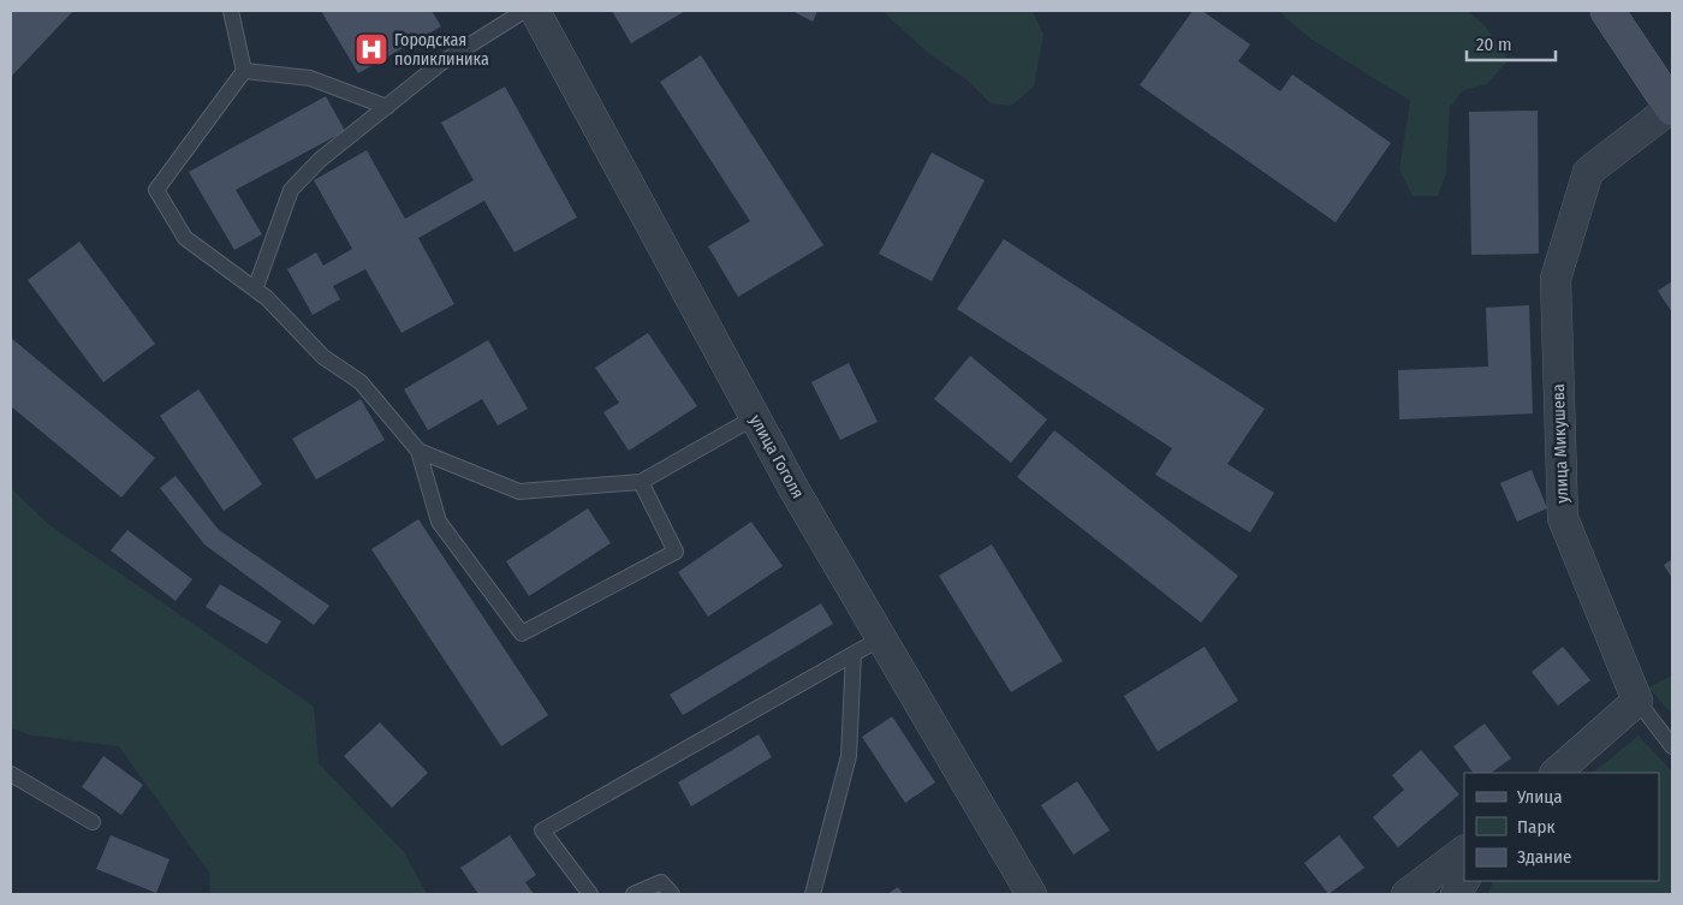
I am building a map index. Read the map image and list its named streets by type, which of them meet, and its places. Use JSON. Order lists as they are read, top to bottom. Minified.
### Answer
{"streets":{"street":["улица Микушева","улица Гоголя"]},"places":{"hospital":["Городская поликлиника"]},"legend":["Улица","Парк","Здание"],"scale_bar":"20 m"}
